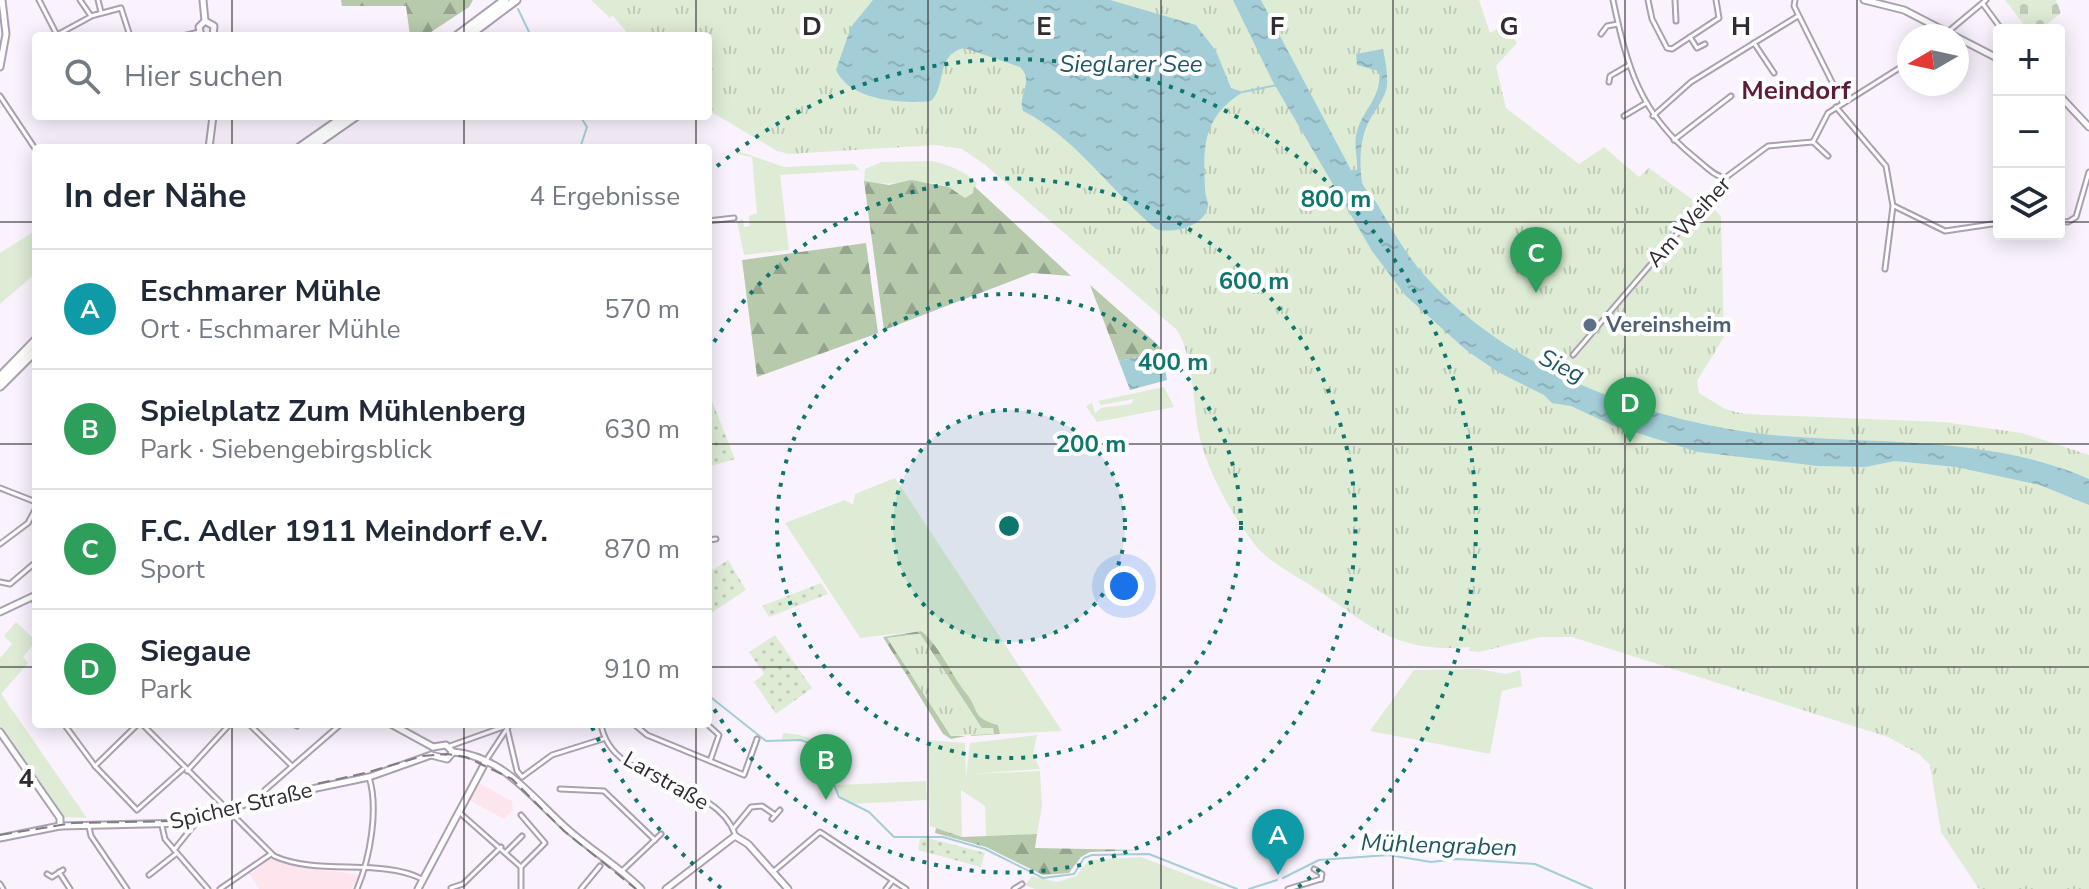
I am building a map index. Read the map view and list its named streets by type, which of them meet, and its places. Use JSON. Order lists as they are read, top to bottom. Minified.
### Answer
{"streets":{"street":["Am Weiher","Larstraße","Spicher Straße"]},"districts":["Meindorf"],"water":["Sieglarer See","Sieg","Mühlengraben"],"places":["Vereinsheim"],"north":"left","page":{"map_buttons":["+","−"],"search":"Hier suchen","heading":["In der Nähe","4 Ergebnisse"],"pins":["C","D","B","A"],"list":[{"mark":"A","name":"Eschmarer Mühle","note":"Ort · Eschmarer Mühle","value":"570 m"},{"mark":"B","name":"Spielplatz Zum Mühlenberg","note":"Park · Siebengebirgsblick","value":"630 m"},{"mark":"C","name":"F.C. Adler 1911 Meindorf e.V.","note":"Sport","value":"870 m"},{"mark":"D","name":"Siegaue","note":"Park","value":"910 m"}]},"grid":{"columns":["D","E","F","G","H"],"rows":["4"]},"rings":["800 m","600 m","400 m","200 m"]}
